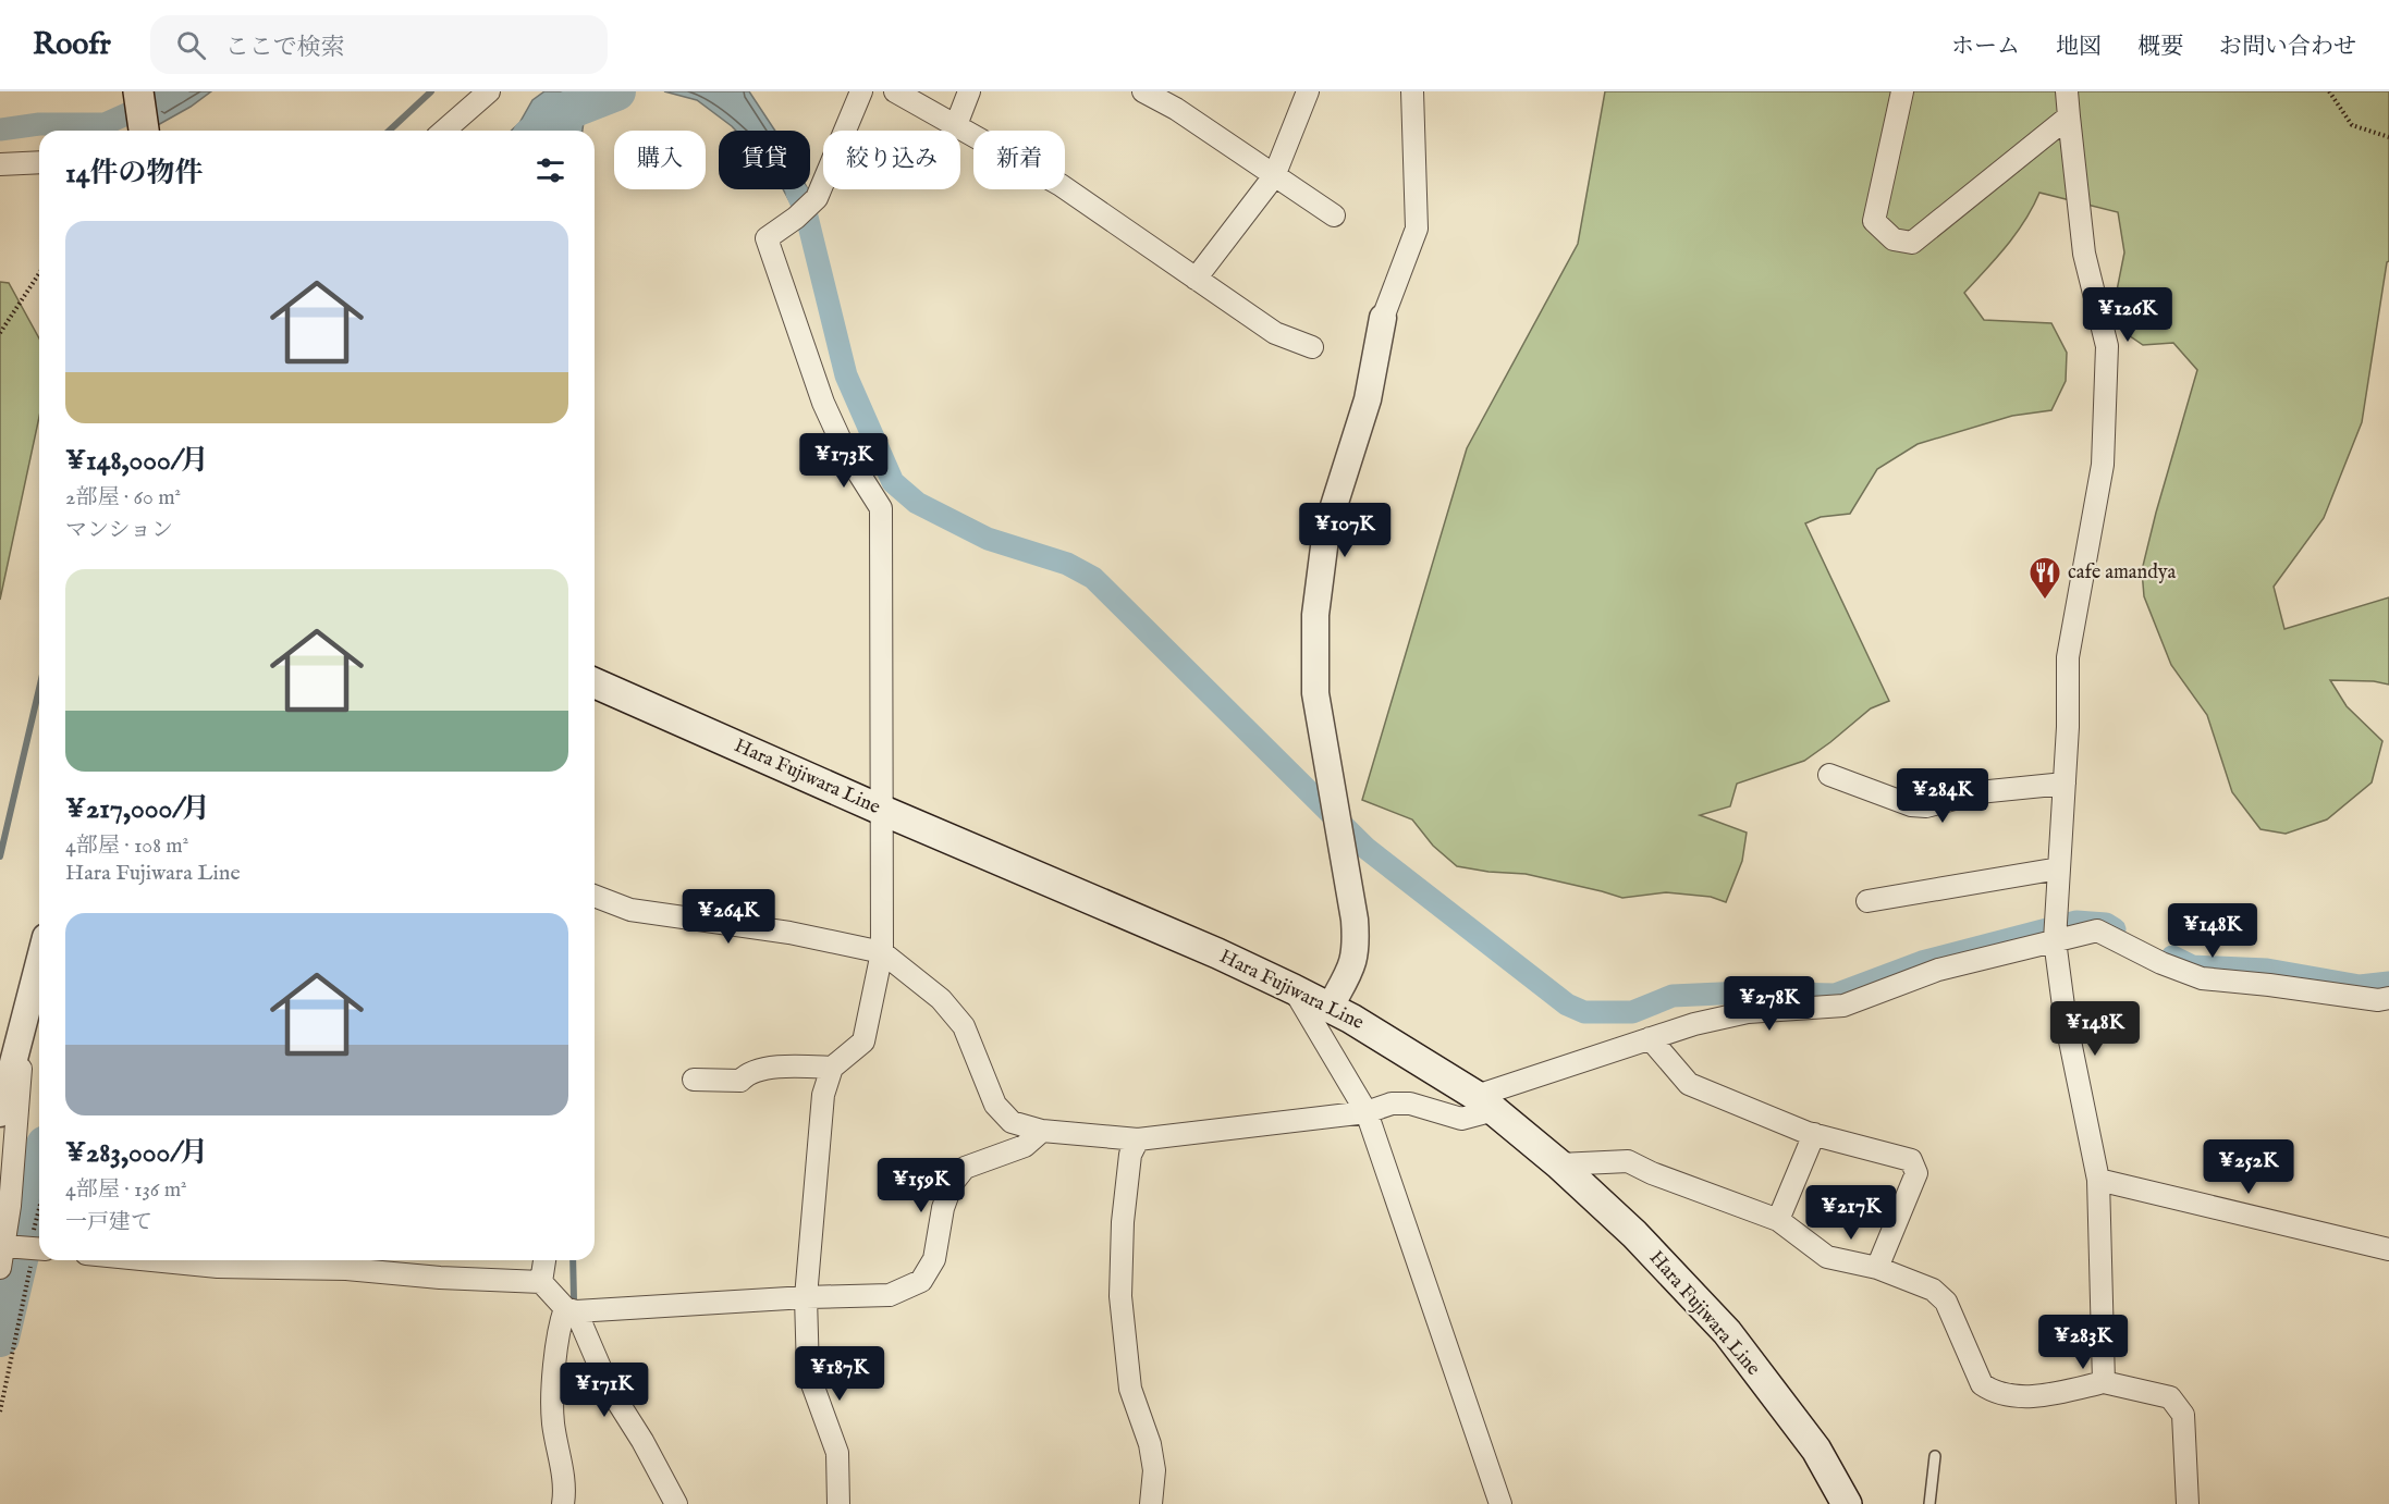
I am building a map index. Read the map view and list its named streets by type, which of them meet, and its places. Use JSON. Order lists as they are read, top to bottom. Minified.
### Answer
{"streets":{"main road":["Hara Fujiwara Line"]},"places":{"restaurant":["cafe amandya"]},"page":{"header":"Roofr","search":"ここで検索","nav":["ホーム","地図","概要","お問い合わせ"],"chip":["購入","賃貸","絞り込み","新着"],"heading":"14件の物件","list":[{"name":"¥148,000/月","note":"2部屋 · 60 m² · マンション"},{"name":"¥217,000/月","note":"4部屋 · 108 m² · Hara Fujiwara Line"},{"name":"¥283,000/月","note":"4部屋 · 136 m² · 一戸建て"}],"price":["¥126K","¥173K","¥107K","¥284K","¥264K","¥148K","¥278K","¥148K","¥252K","¥159K","¥217K","¥283K","¥187K","¥171K"]}}
